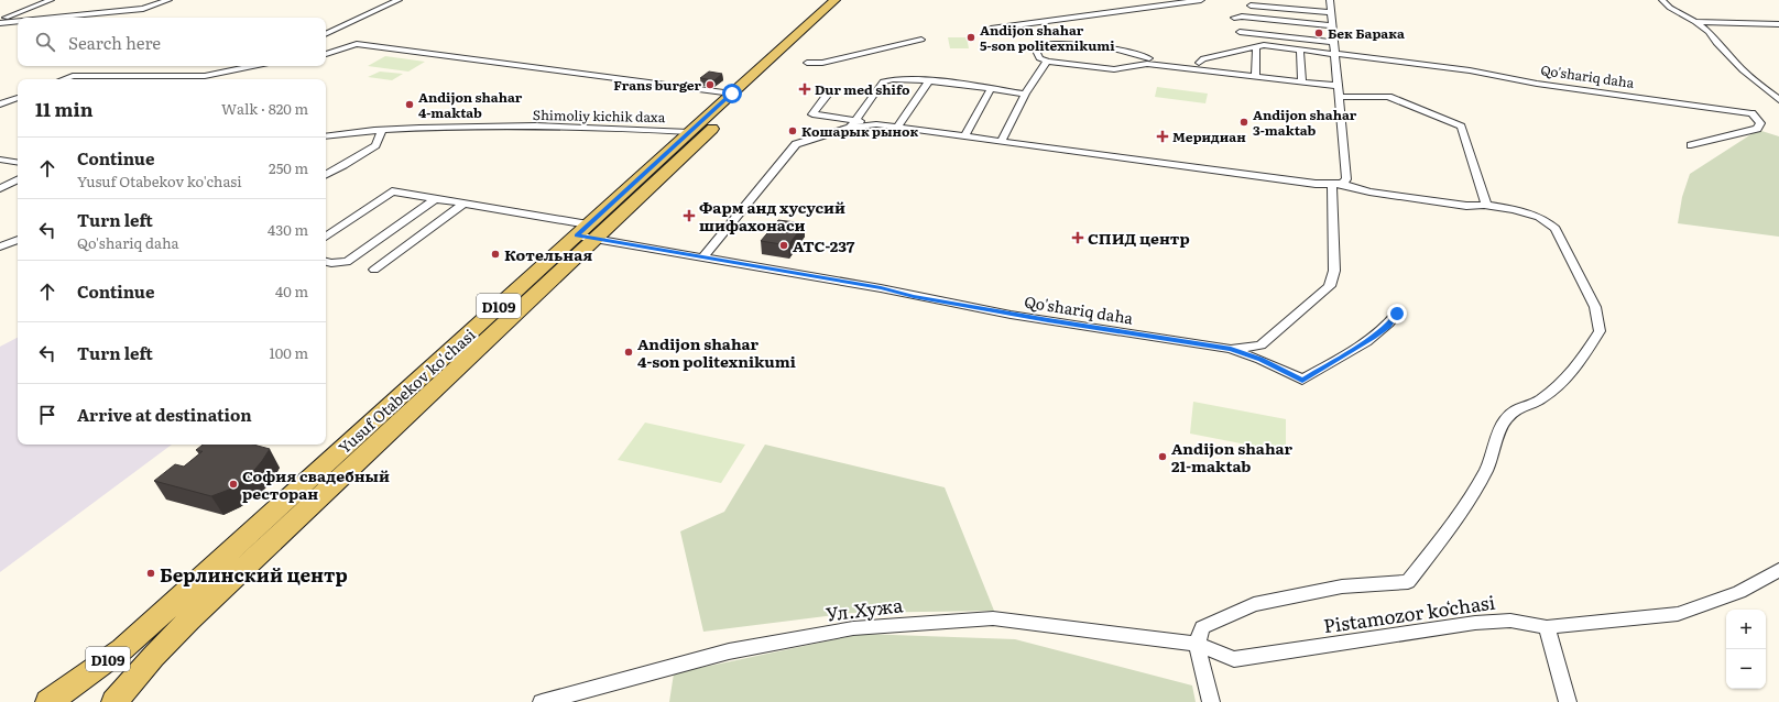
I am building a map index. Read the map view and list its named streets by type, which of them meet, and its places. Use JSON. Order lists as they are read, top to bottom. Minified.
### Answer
{"streets":{"main road":["D109","Yusuf Otabekov ko'chasi"],"street":["Qo'shariq daha","Shimoliy kichik daxa","Ул.Хужа","Pistamozor koʻchasi"]},"crossings":[["Qo'shariq daha","Yusuf Otabekov ko'chasi"],["Shimoliy kichik daxa","Yusuf Otabekov ko'chasi"],["Ул.Хужа","Pistamozor koʻchasi"]],"places":{"other":["Бек Барака","Andijon shahar 5-son politexnikumi","Frans burger","Andijon shahar 4-maktab","Andijon shahar 3-maktab","Кошарык рынок","АТС-237","Котельная","Andijon shahar 4-son politexnikumi","Andijon shahar 21-maktab","София свадебный ресторан","Берлинский центр"],"health":["Dur med shifo","Меридиан","Фарм анд хусусий шифахонаси","СПИД центр"]},"page":{"search":"Search here","heading":["11 min","Walk · 820 m"],"list":[["Continue","Yusuf Otabekov ko'chasi","250 m"],["Turn left","Qo'shariq daha","430 m"],["Continue","40 m"],["Turn left","100 m"],"Arrive at destination"],"map_buttons":["+","−"]}}
